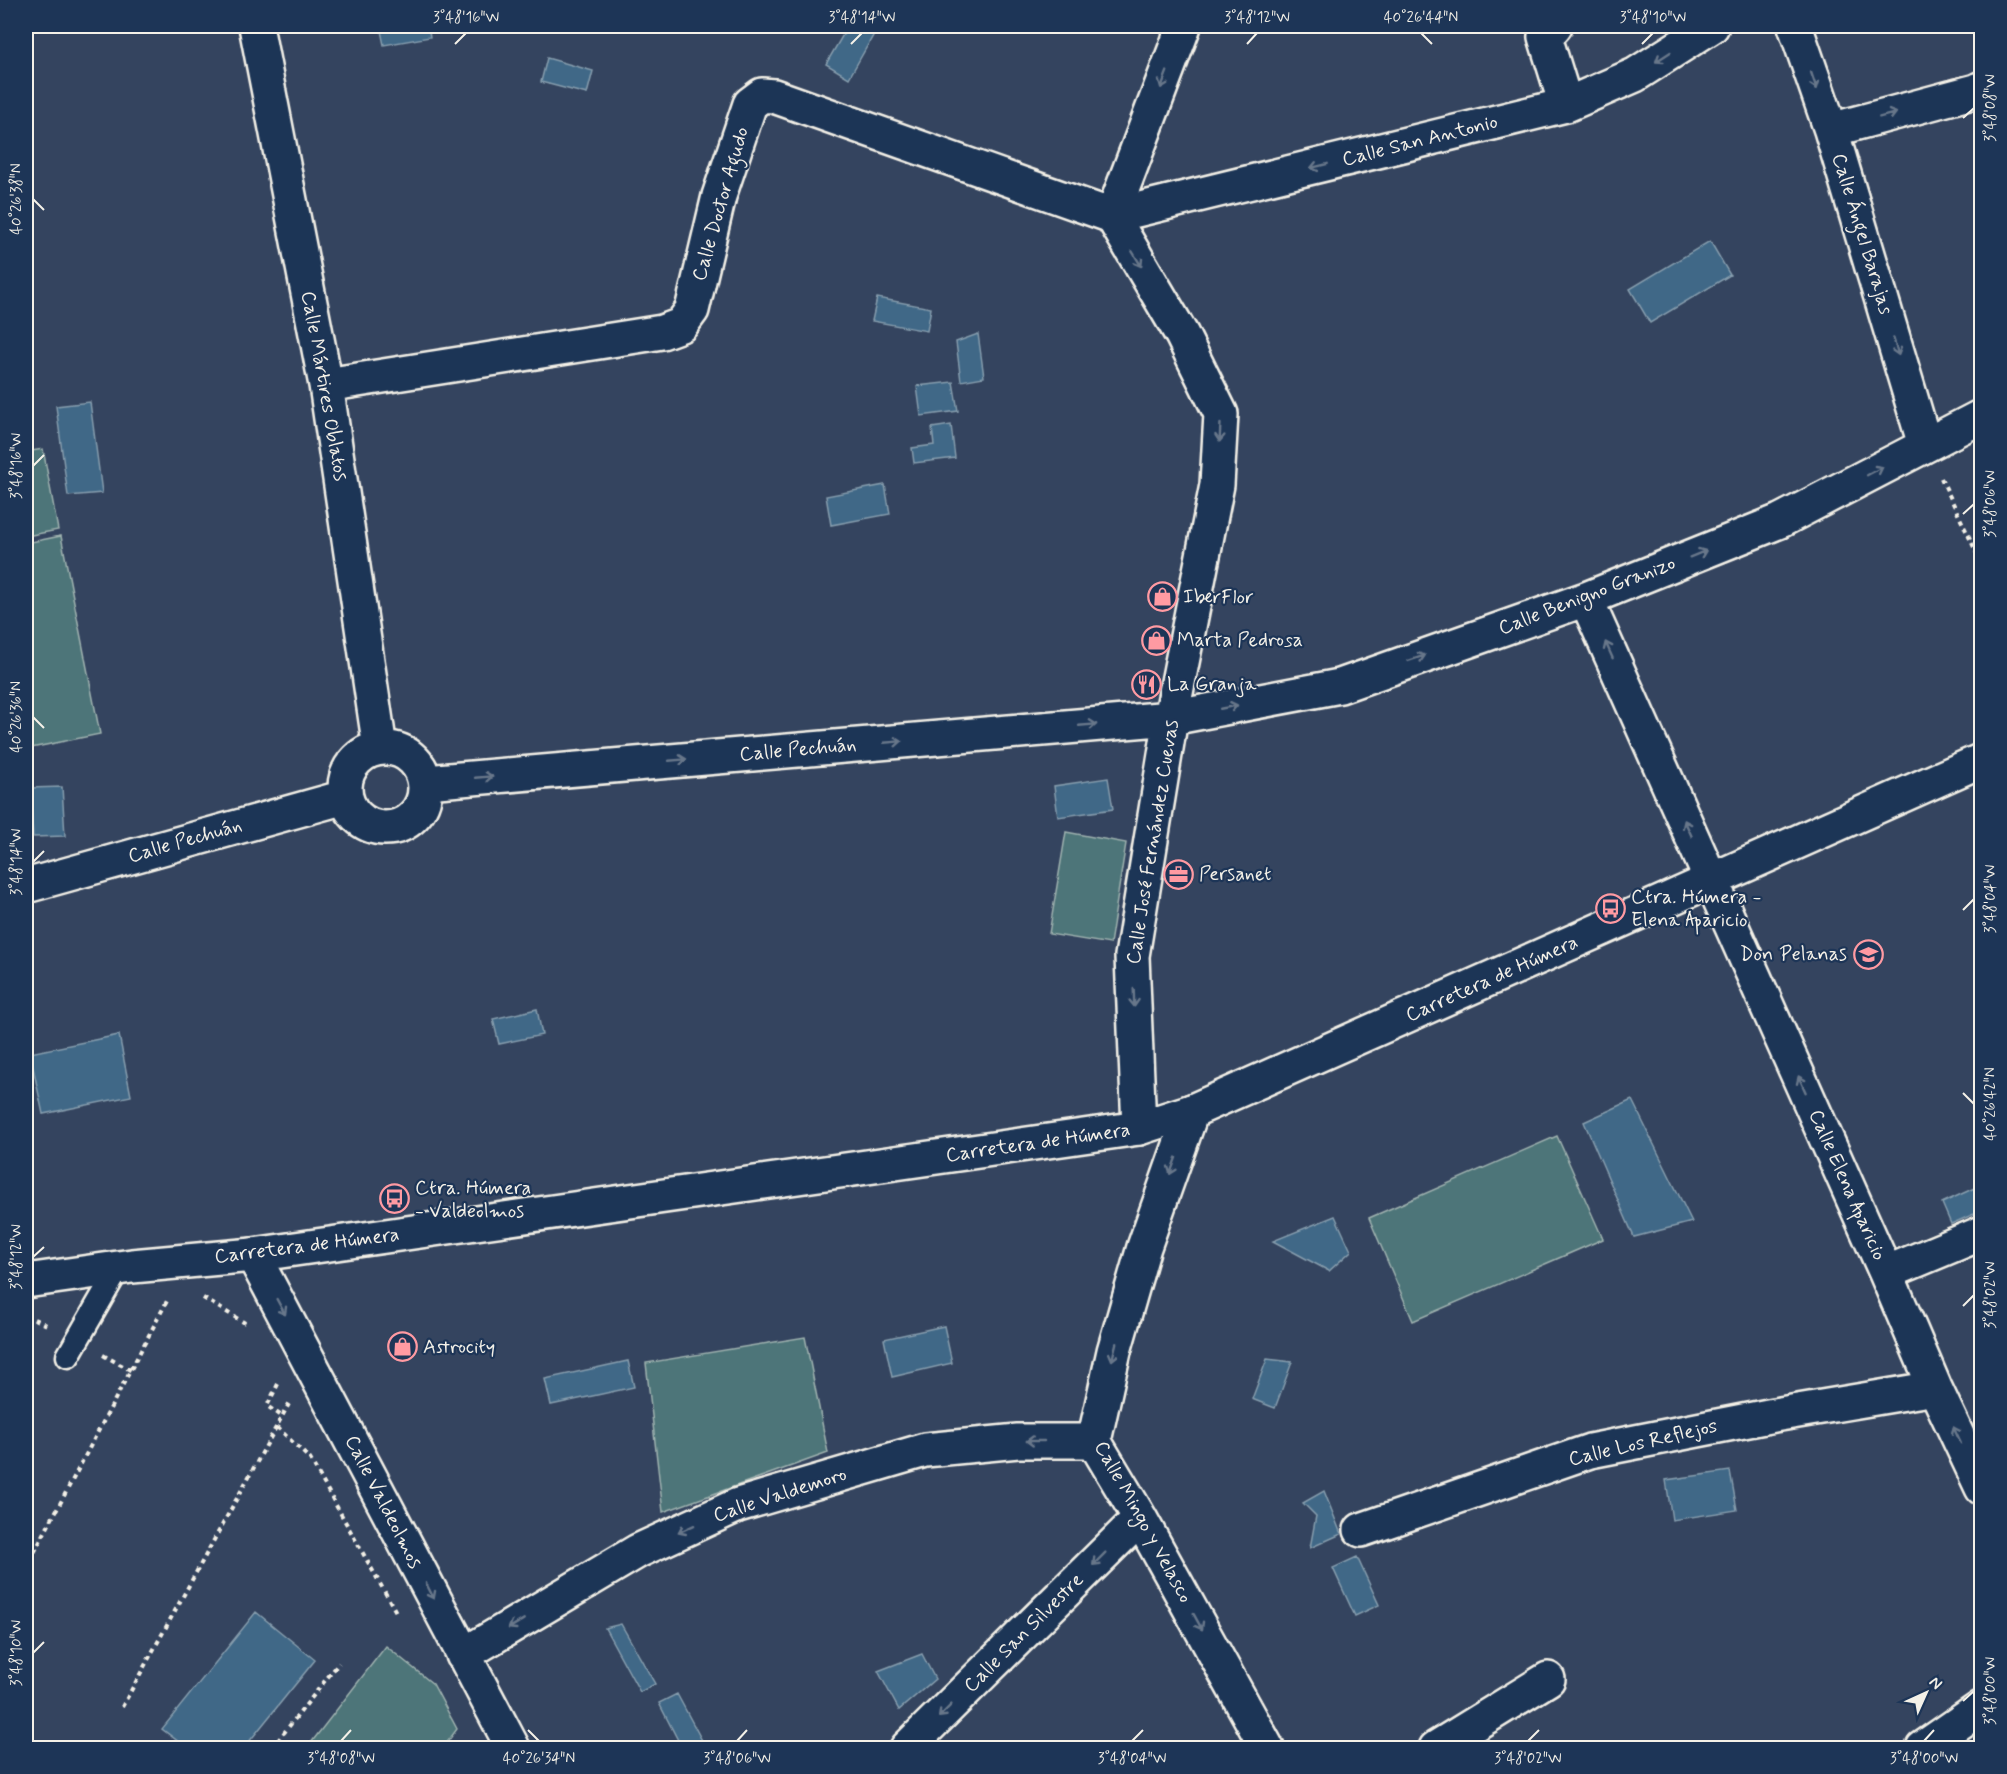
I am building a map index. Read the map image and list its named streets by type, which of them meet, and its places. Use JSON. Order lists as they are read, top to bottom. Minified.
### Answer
{"streets":{"street":["Calle San Antonio","Calle Doctor Agudo","Calle Ángel Barajas","Calle Mártires Oblatos","Calle Benigno Granizo","Calle Pechuán","Calle José Fernández Cuevas","Carretera de Húmera","Calle Elena Aparicio","Calle Los Reflejos","Calle Valdemoro","Calle Valdeolmos","Calle Mingo y Velasco","Calle San Silvestre"]},"crossings":[["Calle San Antonio","Calle Doctor Agudo"],["Calle San Antonio","Calle José Fernández Cuevas"],["Calle Doctor Agudo","Calle Mártires Oblatos"],["Calle Doctor Agudo","Calle José Fernández Cuevas"],["Calle Ángel Barajas","Calle Benigno Granizo"],["Calle Mártires Oblatos","Calle Pechuán"],["Calle Benigno Granizo","Calle Pechuán"],["Calle Benigno Granizo","Calle José Fernández Cuevas"],["Calle Benigno Granizo","Calle Elena Aparicio"],["Calle Pechuán","Calle José Fernández Cuevas"],["Calle José Fernández Cuevas","Carretera de Húmera"],["Carretera de Húmera","Calle Elena Aparicio"],["Carretera de Húmera","Calle Valdeolmos"],["Carretera de Húmera","Calle Mingo y Velasco"],["Calle Elena Aparicio","Calle Los Reflejos"],["Calle Valdemoro","Calle Valdeolmos"],["Calle Valdemoro","Calle Mingo y Velasco"],["Calle Mingo y Velasco","Calle San Silvestre"]],"one_way":["Calle San Antonio","Calle Ángel Barajas","Calle Benigno Granizo","Calle Pechuán","Calle José Fernández Cuevas","Calle Elena Aparicio","Calle Valdemoro","Calle Valdeolmos","Calle Mingo y Velasco","Calle San Silvestre"],"places":{"shop":["IberFlor","Marta Pedrosa","Astrocity"],"restaurant":["La Granja"],"office":["Persanet"],"bus stop":["Ctra. Húmera - Elena Aparicio","Ctra. Húmera - Valdeolmos"],"school or university":["Don Pelanas"]},"north":"top right","coordinates":["3°48'16\"W","3°48'14\"W","3°48'12\"W","40°26'44\"N","3°48'10\"W","3°48'08\"W","40°26'38\"N","3°48'06\"W","40°26'36\"N","3°48'04\"W","40°26'42\"N","3°48'02\"W","3°48'00\"W","40°26'34\"N"]}
